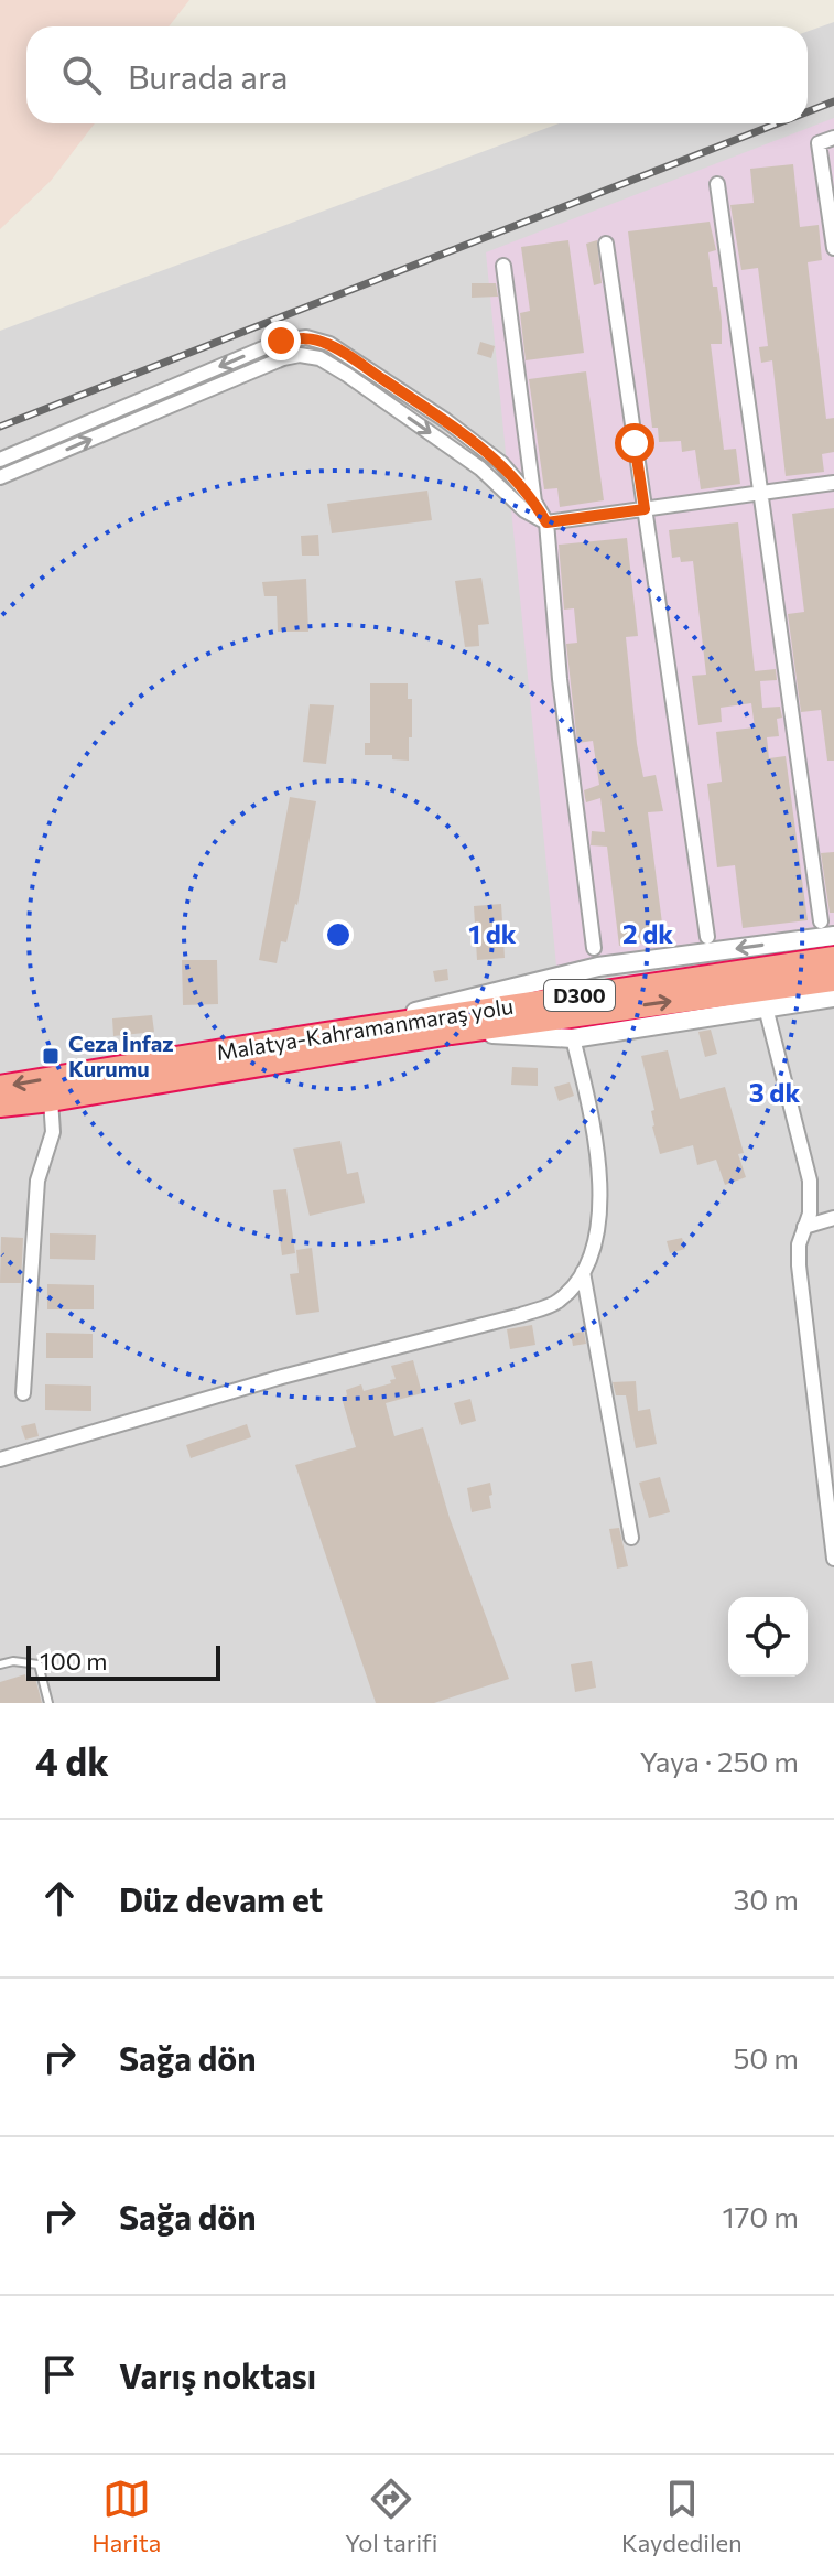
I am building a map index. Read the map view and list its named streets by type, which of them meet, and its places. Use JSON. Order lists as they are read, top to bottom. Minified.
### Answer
{"streets":{"highway":["D300","Malatya-Kahramanmaraş yolu"]},"places":{"transit":["Ceza İnfaz Kurumu"]},"scale_bar":"100 m","page":{"search":"Burada ara","scale":"100 m","heading":["4 dk","Yaya · 250 m"],"list":[["Düz devam et","30 m"],["Sağa dön","50 m"],["Sağa dön","170 m"],"Varış noktası"],"nav":["Harita","Yol tarifi","Kaydedilen"]},"rings":["1 dk","2 dk","3 dk"]}
